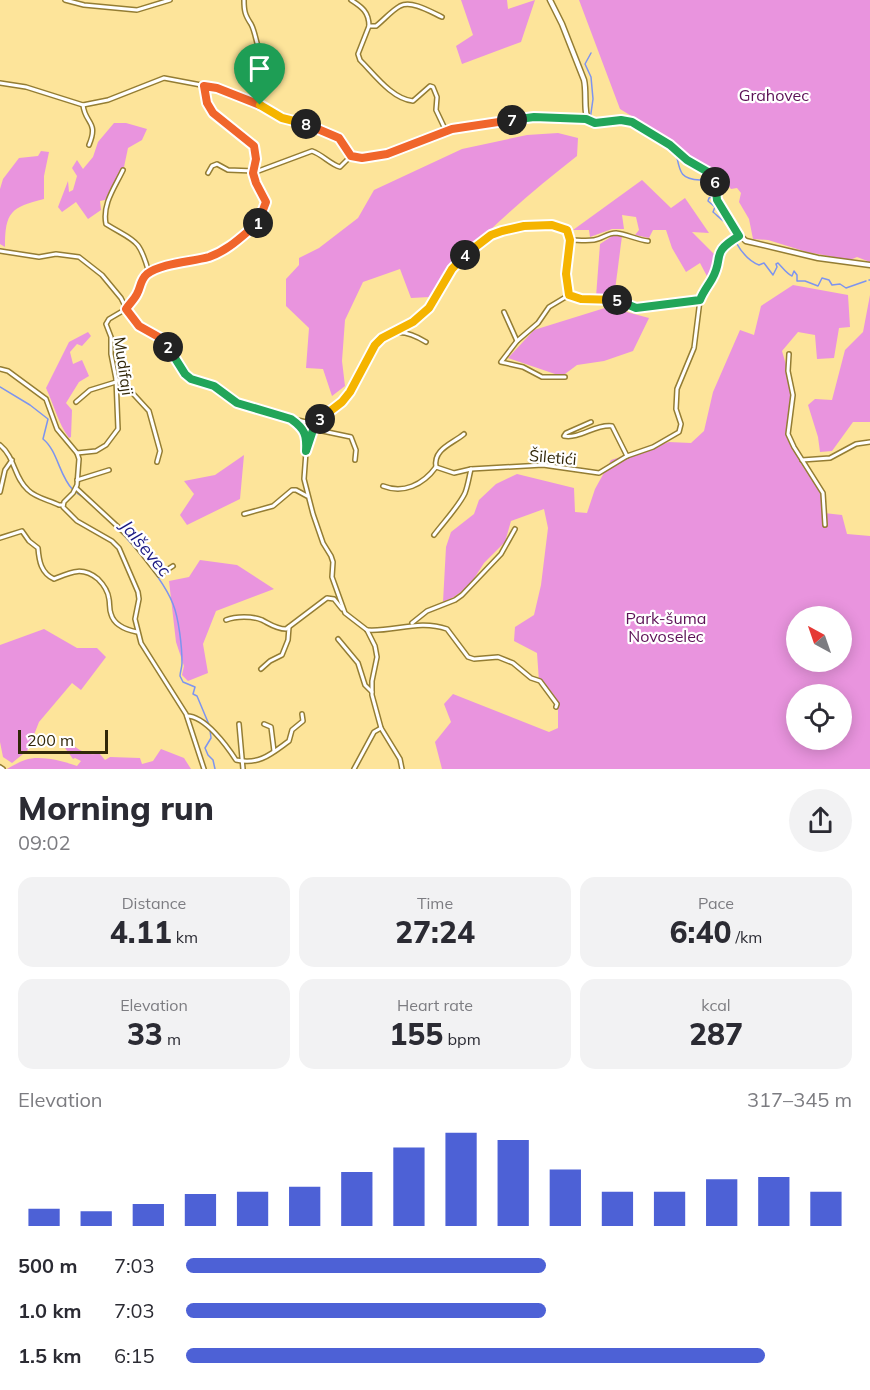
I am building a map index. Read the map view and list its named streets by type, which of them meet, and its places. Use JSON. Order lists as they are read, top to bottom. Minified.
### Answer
{"streets":{"street":["Mudifaji","Šiletići"]},"water":["Jalševec"],"parks":["Grahovec","Park-šuma Novoselec"],"scale_bar":"200 m","north":"top left","page":{"pins":["7","8","6","1","4","5","2","3"],"scale":"200 m","heading":["Morning run","09:02"],"stats":[["Distance","4.11 km"],["Time","27:24"],["Pace","6:40 /km"],["Elevation","33 m"],["Heart rate","155 bpm"],["kcal","287"]],"chart":["Elevation","317–345 m"],"list":[{"name":"500 m","note":"7:03"},{"name":"1.0 km","note":"7:03"},{"name":"1.5 km","note":"6:15"}]}}
